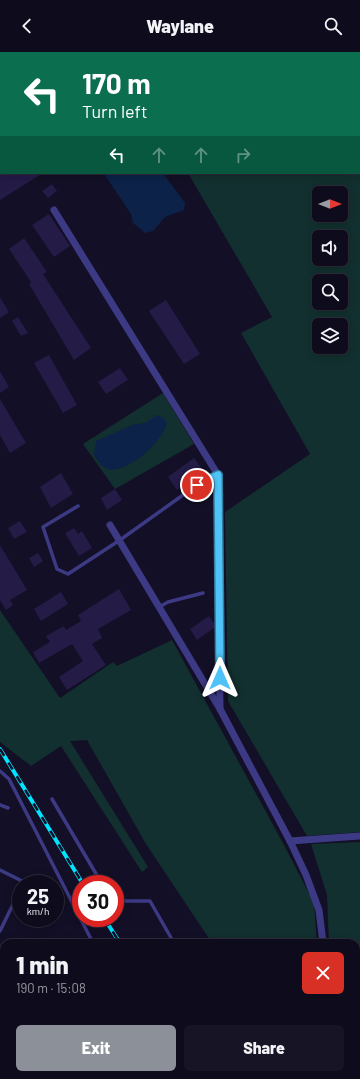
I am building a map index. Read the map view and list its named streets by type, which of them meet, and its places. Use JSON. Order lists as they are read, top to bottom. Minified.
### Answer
{"north":"right","page":{"header":"Waylane","turn":["170 m","Turn left"],"speed":"25 km/h","limit":"30","heading":["1 min","190 m · 15:08"],"buttons":["Exit","Share"]}}
